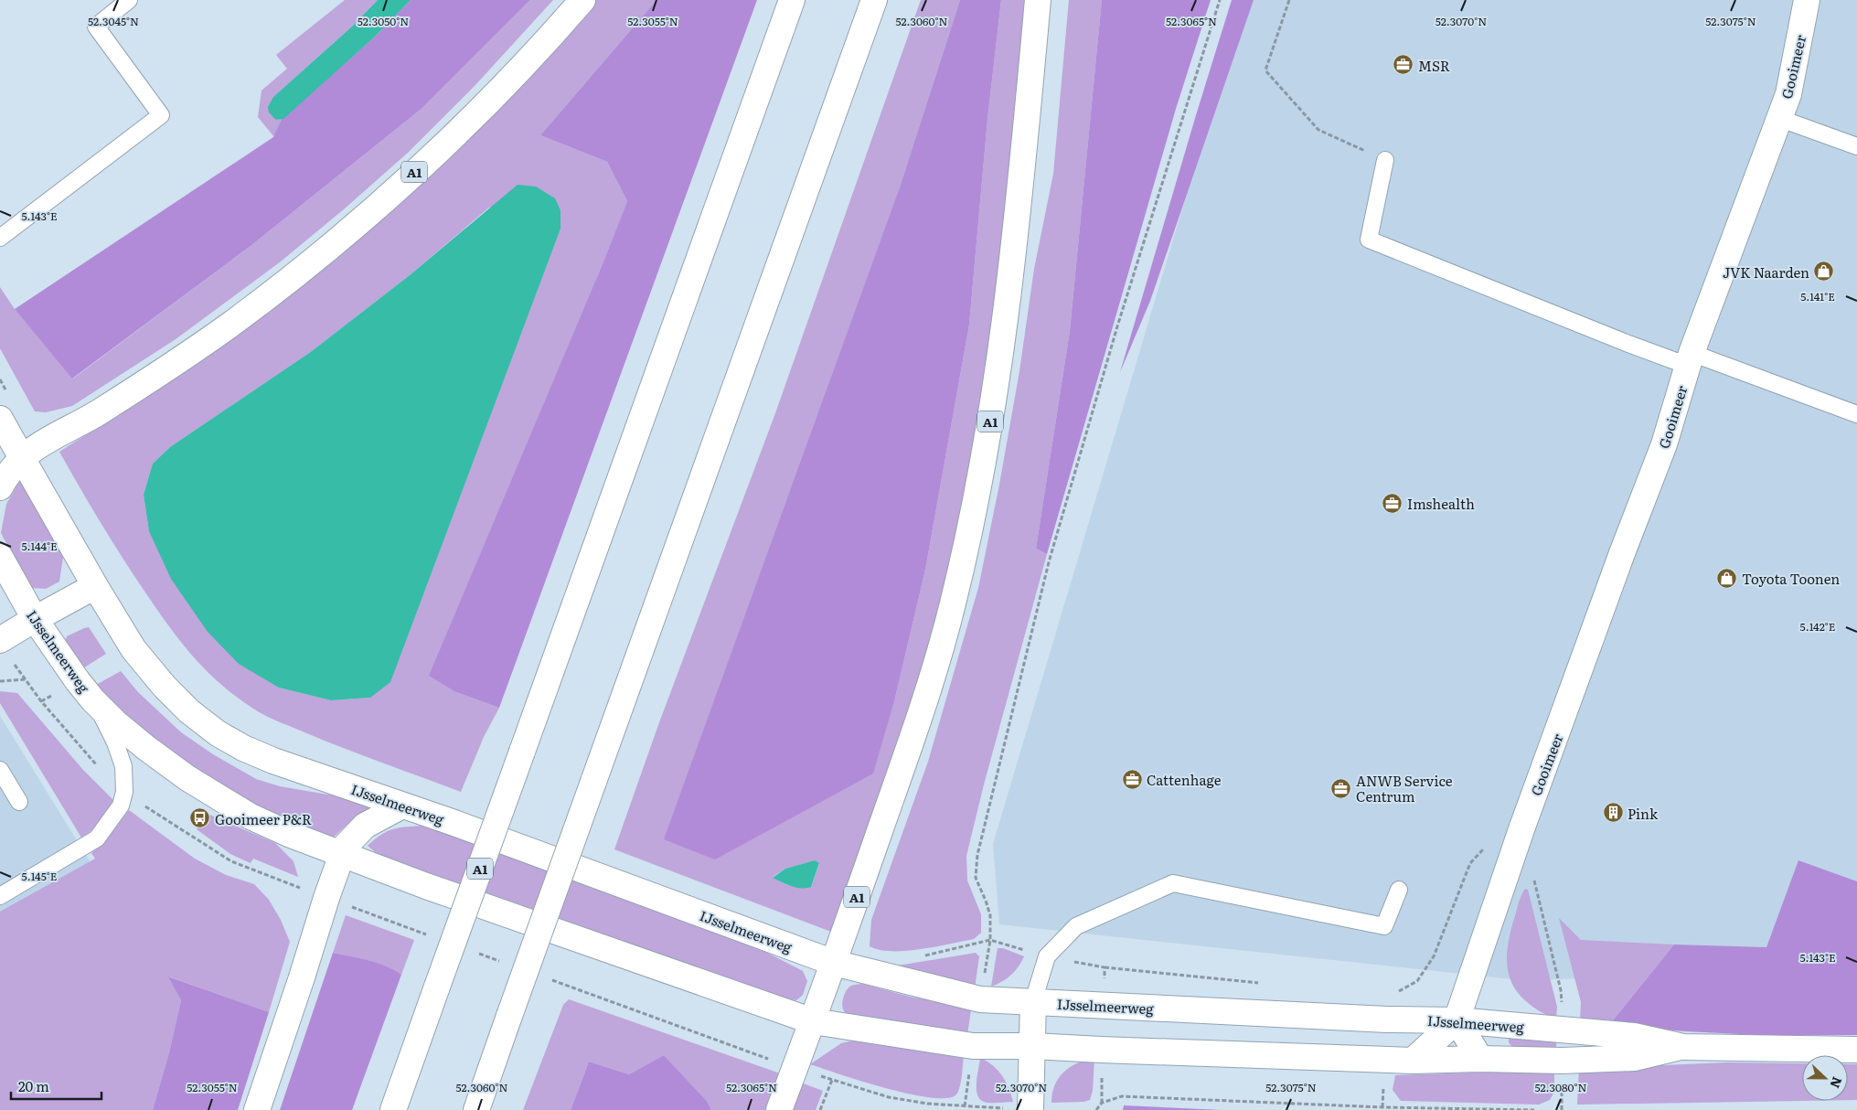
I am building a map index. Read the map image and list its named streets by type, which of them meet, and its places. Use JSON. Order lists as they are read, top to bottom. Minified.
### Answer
{"streets":{"main road":["Gooimeer","A1","IJsselmeerweg"]},"crossings":[["Gooimeer","IJsselmeerweg"],["A1","IJsselmeerweg"]],"places":{"office":["MSR","Imshealth","Cattenhage","ANWB Service Centrum"],"shop":["JVK Naarden","Toyota Toonen"],"building":["Pink"],"bus stop":["Gooimeer P&R"]},"scale_bar":"20 m","north":"right","coordinates":["52.3055°N","52.3060°N","52.3070°N","52.3075°N","52.3045°N","52.3050°N","52.3065°N","5.143°E","5.141°E","5.144°E","5.142°E","5.145°E","52.3080°N"]}
